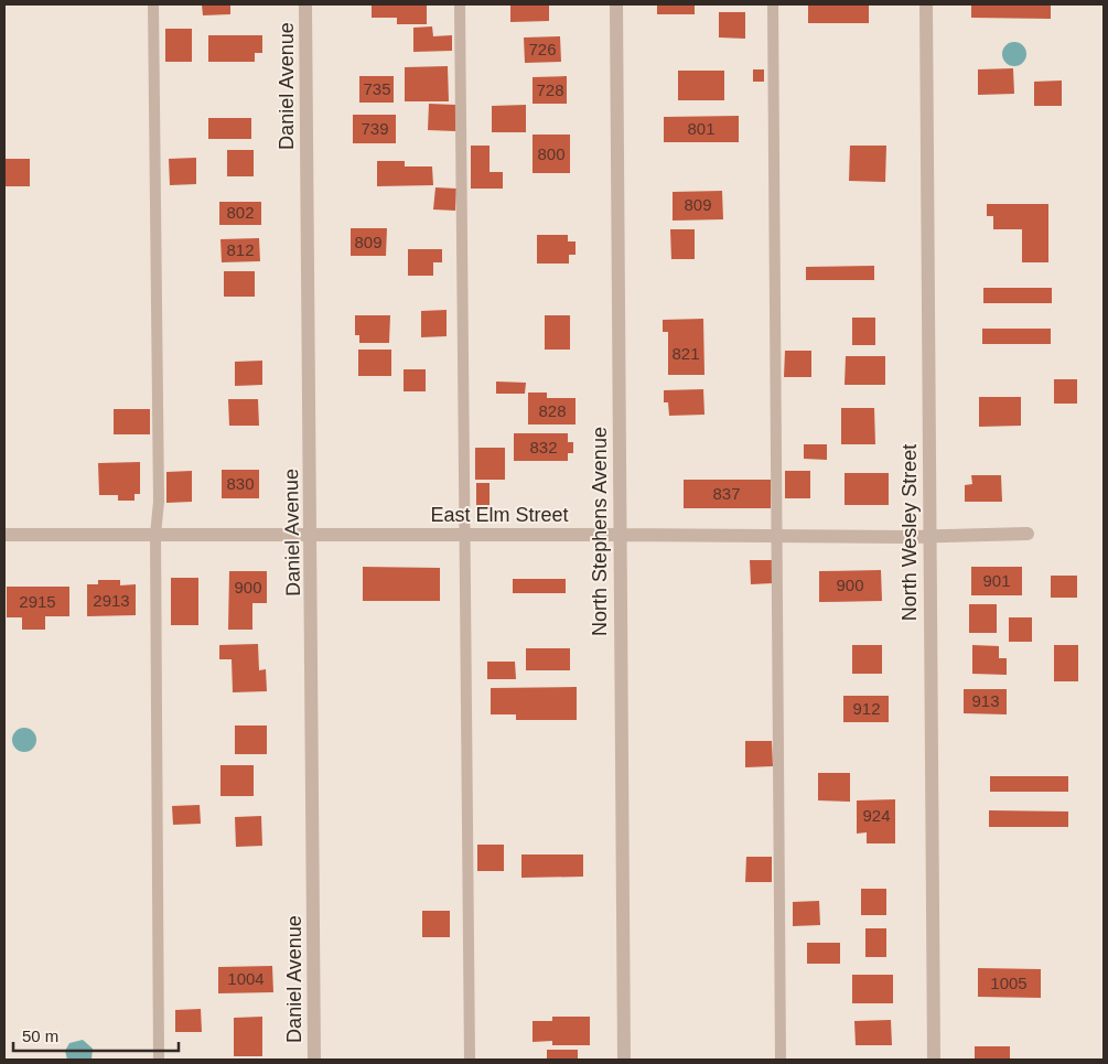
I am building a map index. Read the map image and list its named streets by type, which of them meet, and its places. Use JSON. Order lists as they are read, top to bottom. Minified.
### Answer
{"streets":{"street":["Daniel Avenue","East Elm Street","North Stephens Avenue","North Wesley Street"]},"crossings":[["Daniel Avenue","East Elm Street"],["East Elm Street","North Stephens Avenue"],["East Elm Street","North Wesley Street"]],"house_numbers":["726","735","728","739","801","800","809","802","809","812","821","828","832","830","837","901","900","900","2913","2915","913","912","924","1004","1005"],"scale_bar":"50 m"}
